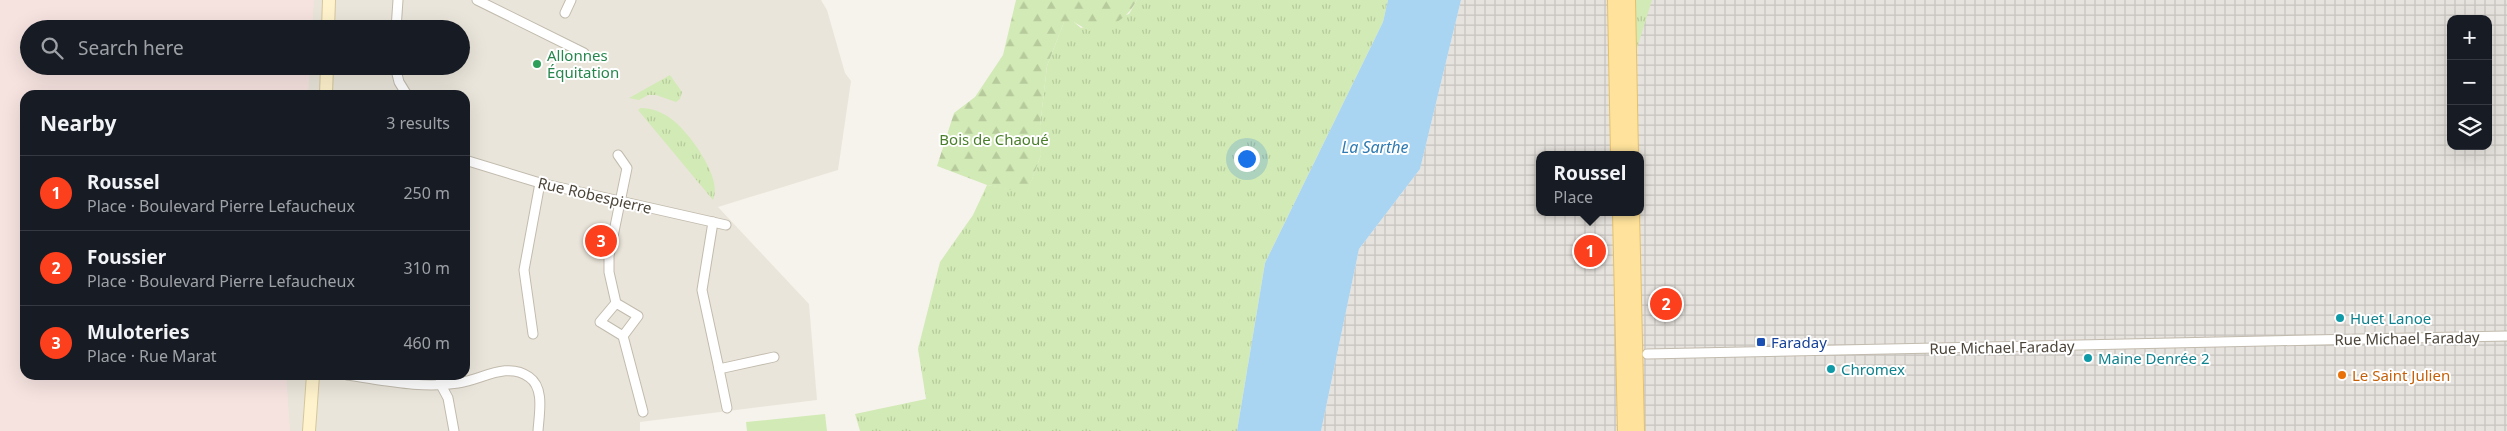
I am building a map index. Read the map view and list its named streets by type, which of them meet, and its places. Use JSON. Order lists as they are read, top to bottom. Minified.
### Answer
{"streets":{"street":["Rue Robespierre","Rue Michael Faraday"]},"water":["La Sarthe"],"parks":["Bois de Chaoué"],"places":{"other":["Allonnes Équitation","Huet Lanoe","Maine Denrée 2","Chromex","Le Saint Julien"],"transit":["Faraday"]},"page":{"map_buttons":["+","−"],"search":"Search here","heading":["Nearby","3 results"],"popup":["Roussel","Place"],"list":[{"mark":"1","name":"Roussel","note":"Place · Boulevard Pierre Lefaucheux","value":"250 m"},{"mark":"2","name":"Foussier","note":"Place · Boulevard Pierre Lefaucheux","value":"310 m"},{"mark":"3","name":"Muloteries","note":"Place · Rue Marat","value":"460 m"}],"pins":["3","1","2"]}}
